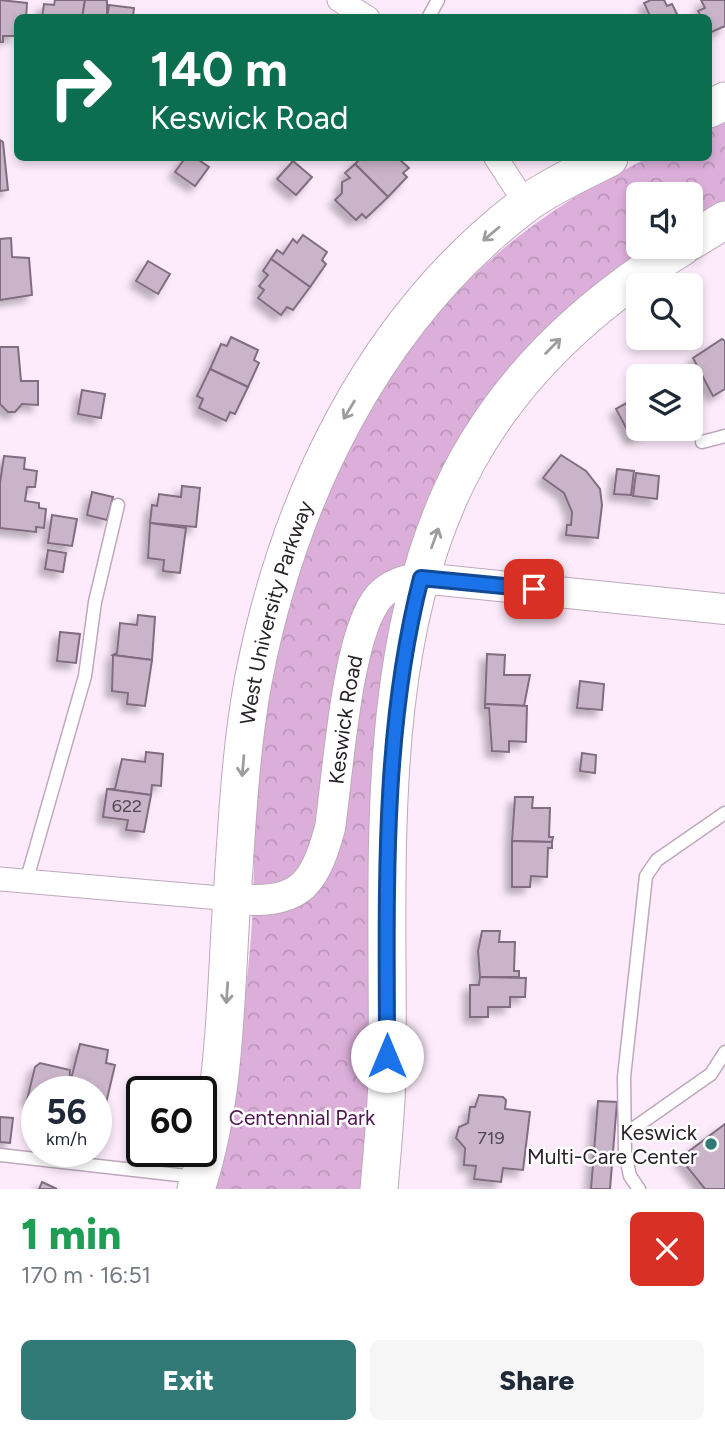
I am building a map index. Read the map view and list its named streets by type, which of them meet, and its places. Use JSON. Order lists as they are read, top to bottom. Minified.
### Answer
{"streets":{"main road":["West University Parkway"],"street":["Keswick Road"]},"crossings":[["West University Parkway","Keswick Road"]],"parks":["Centennial Park"],"places":["Keswick Multi-Care Center"],"house_numbers":["622","719"],"page":{"turn":["140 m","Keswick Road"],"speed":"56 km/h","limit":"60","heading":["1 min","170 m · 16:51"],"buttons":["Exit","Share"]}}
